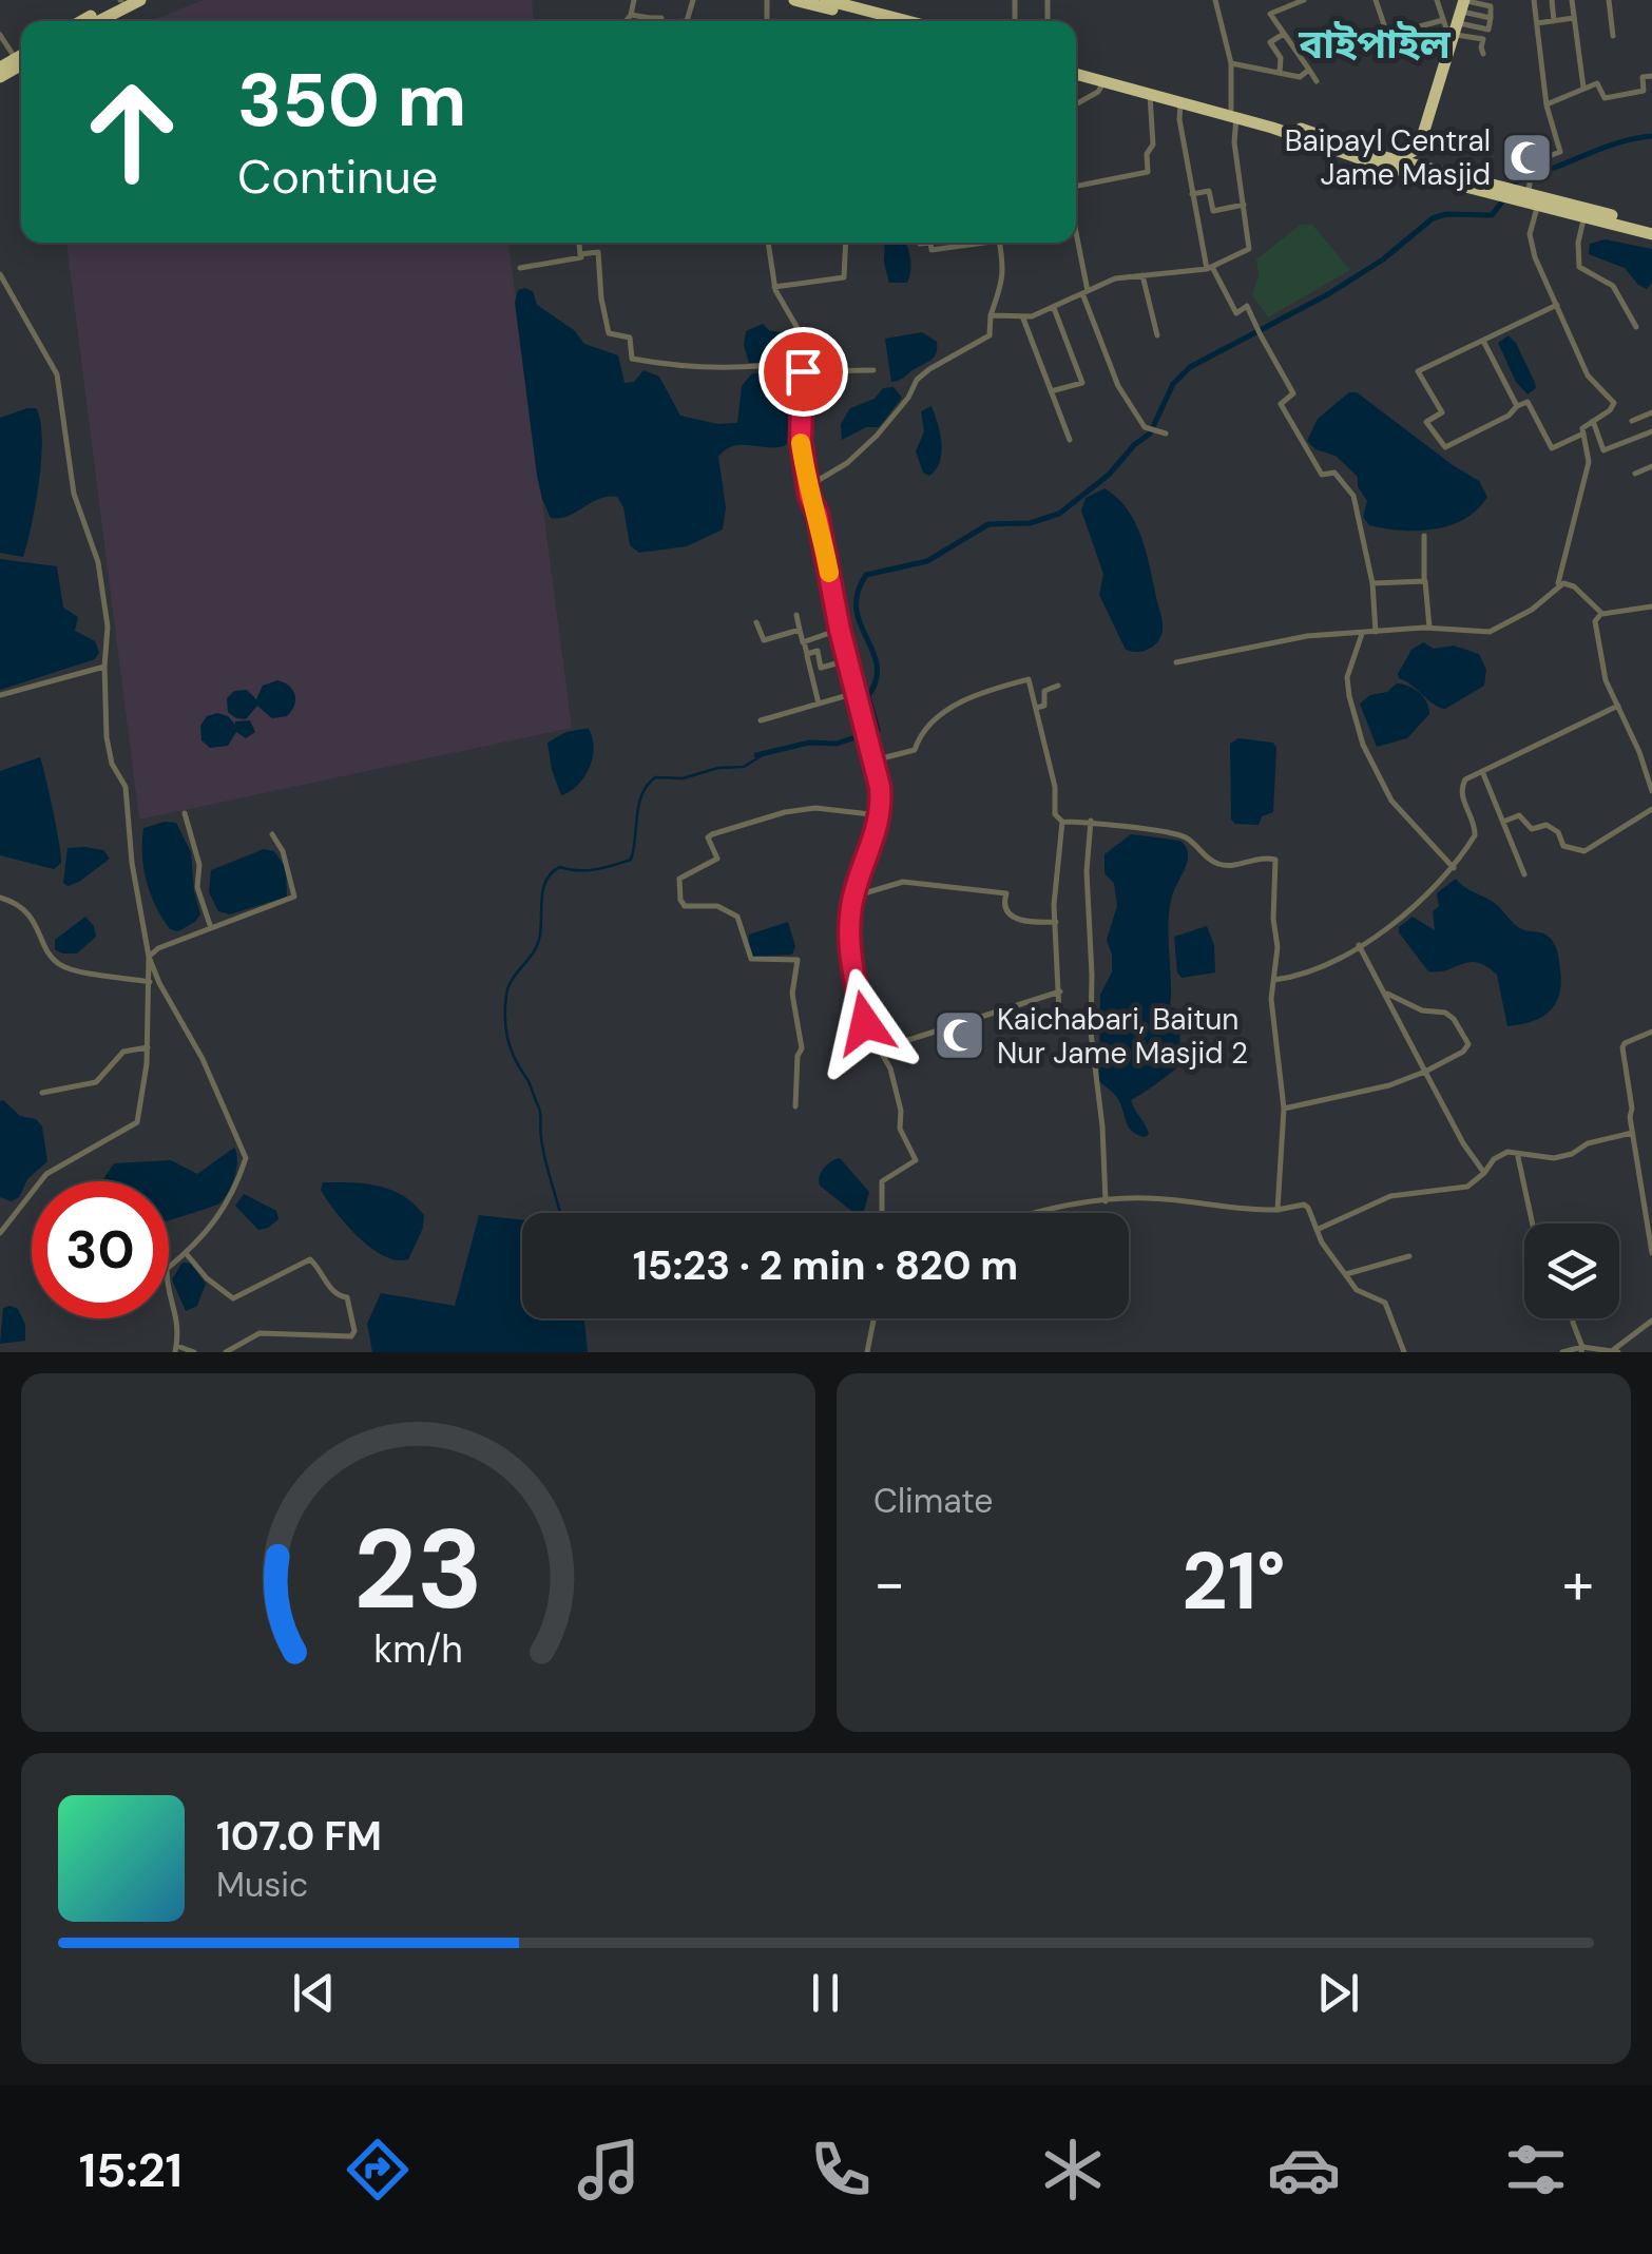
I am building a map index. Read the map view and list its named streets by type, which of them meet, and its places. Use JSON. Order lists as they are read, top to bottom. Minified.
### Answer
{"districts":["বাইপাইল"],"places":{"mosque":["Baipayl Central Jame Masjid","Kaichabari, Baitun Nur Jame Masjid 2"]},"page":{"turn":["350 m","Continue"],"limit":"30","trip":"15:23 · 2 min · 820 m","tile":"Climate","heat":["−","21°","+"],"song":["107.0 FM","Music"],"tabs":"15:21","gauge":["23","km/h"]}}
